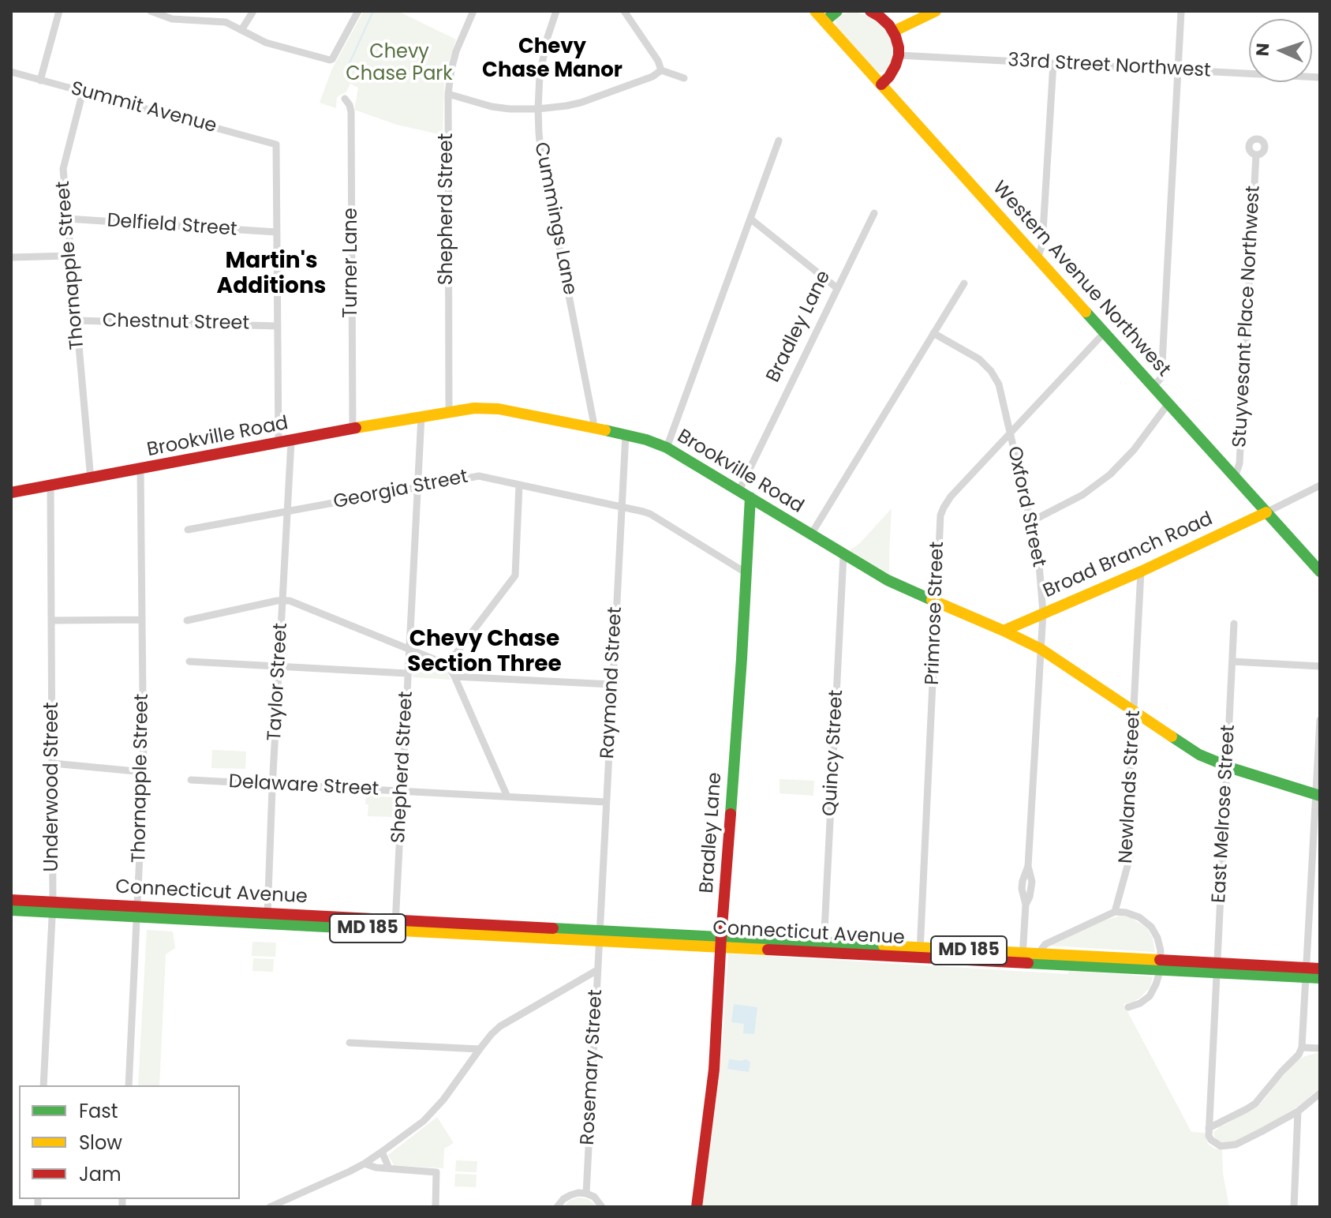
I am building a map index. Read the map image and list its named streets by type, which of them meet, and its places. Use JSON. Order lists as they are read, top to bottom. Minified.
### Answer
{"streets":{"main road":["Western Avenue Northwest","Bradley Lane","Brookville Road","Broad Branch Road","Connecticut Avenue","MD 185"],"street":["33rd Street Northwest","Summit Avenue","Shepherd Street","Cummings Lane","Delfield Street","Turner Lane","Thornapple Street","Stuyvesant Place Northwest","Chestnut Street","Georgia Street","Oxford Street","Primrose Street","Taylor Street","Raymond Street","Quincy Street","Delaware Street","Underwood Street","Newlands Street","East Melrose Street","Rosemary Street"]},"crossings":[["Summit Avenue","Delfield Street"],["Summit Avenue","Thornapple Street"],["Shepherd Street","Brookville Road"],["Shepherd Street","Georgia Street"],["Shepherd Street","Delaware Street"],["Shepherd Street","Connecticut Avenue"],["Cummings Lane","Brookville Road"],["Delfield Street","Thornapple Street"],["Turner Lane","Brookville Road"],["Thornapple Street","Chestnut Street"],["Thornapple Street","Brookville Road"],["Thornapple Street","Connecticut Avenue"],["Western Avenue Northwest","Stuyvesant Place Northwest"],["Western Avenue Northwest","Broad Branch Road"],["Western Avenue Northwest","Primrose Street"],["Bradley Lane","Brookville Road"],["Bradley Lane","Georgia Street"],["Bradley Lane","Connecticut Avenue"],["Brookville Road","Oxford Street"],["Brookville Road","Broad Branch Road"],["Brookville Road","Primrose Street"],["Brookville Road","Taylor Street"],["Brookville Road","Raymond Street"],["Brookville Road","Quincy Street"],["Brookville Road","Underwood Street"],["Brookville Road","Newlands Street"],["Brookville Road","East Melrose Street"],["Georgia Street","Taylor Street"],["Georgia Street","Raymond Street"],["Oxford Street","Broad Branch Road"],["Oxford Street","Primrose Street"],["Oxford Street","Connecticut Avenue"],["Broad Branch Road","Newlands Street"],["Primrose Street","Connecticut Avenue"],["Taylor Street","Delaware Street"],["Taylor Street","Connecticut Avenue"],["Raymond Street","Delaware Street"],["Raymond Street","Connecticut Avenue"],["Raymond Street","Rosemary Street"],["Quincy Street","Connecticut Avenue"],["Underwood Street","Connecticut Avenue"],["East Melrose Street","Connecticut Avenue"],["Connecticut Avenue","Rosemary Street"]],"districts":["Chevy Chase Manor","Martin's Additions","Chevy Chase Section Three"],"parks":["Chevy Chase Park"],"legend":["Fast","Slow","Jam"],"north":"left"}
